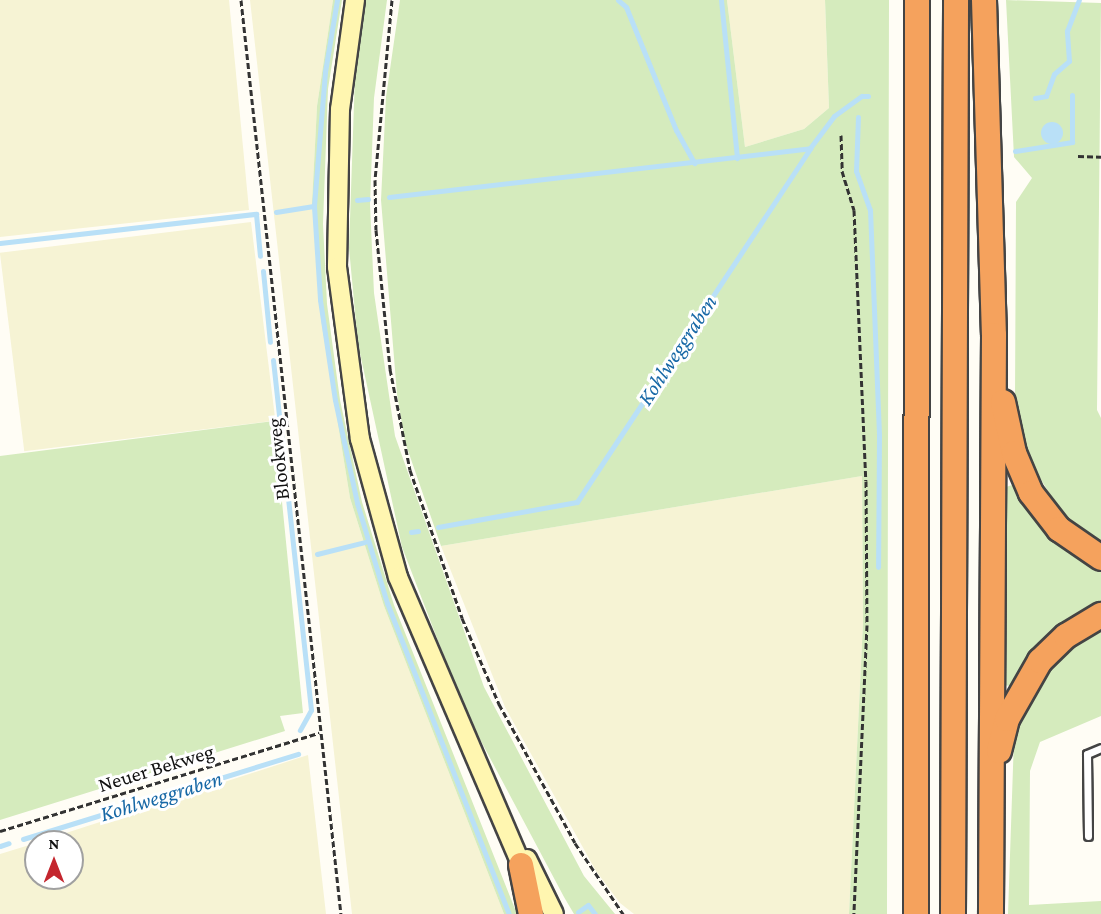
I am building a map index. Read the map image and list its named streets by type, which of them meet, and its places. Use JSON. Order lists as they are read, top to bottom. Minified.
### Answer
{"streets":{"path":["Blookweg","Neuer Bekweg"]},"crossings":[["Blookweg","Neuer Bekweg"]],"water":["Kohlweggraben"],"north":"top"}
